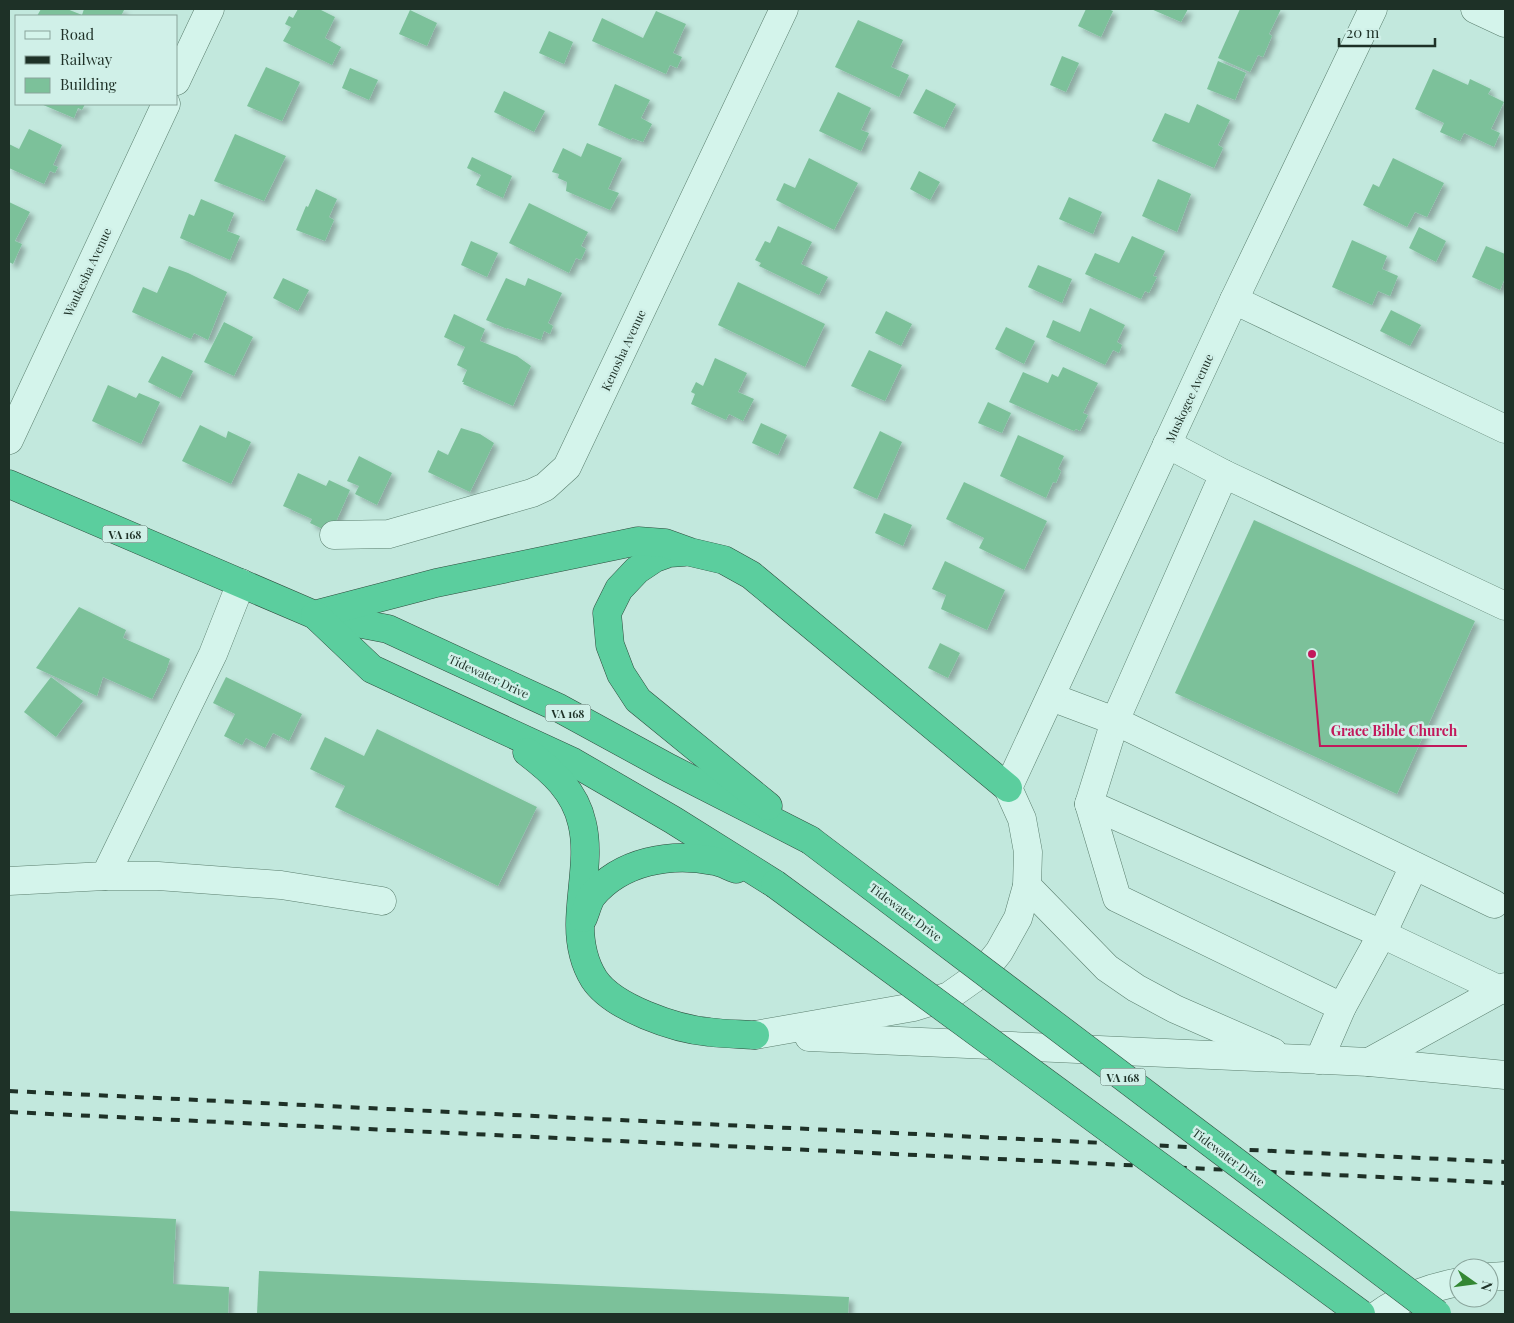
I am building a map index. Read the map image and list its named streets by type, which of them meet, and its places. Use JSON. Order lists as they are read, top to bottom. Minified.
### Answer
{"streets":{"highway":["VA 168","Tidewater Drive"],"street":["Waukesha Avenue","Kenosha Avenue","Muskogee Avenue"]},"places":["Grace Bible Church"],"legend":["Road","Railway","Building"],"scale_bar":"20 m","north":"right"}
